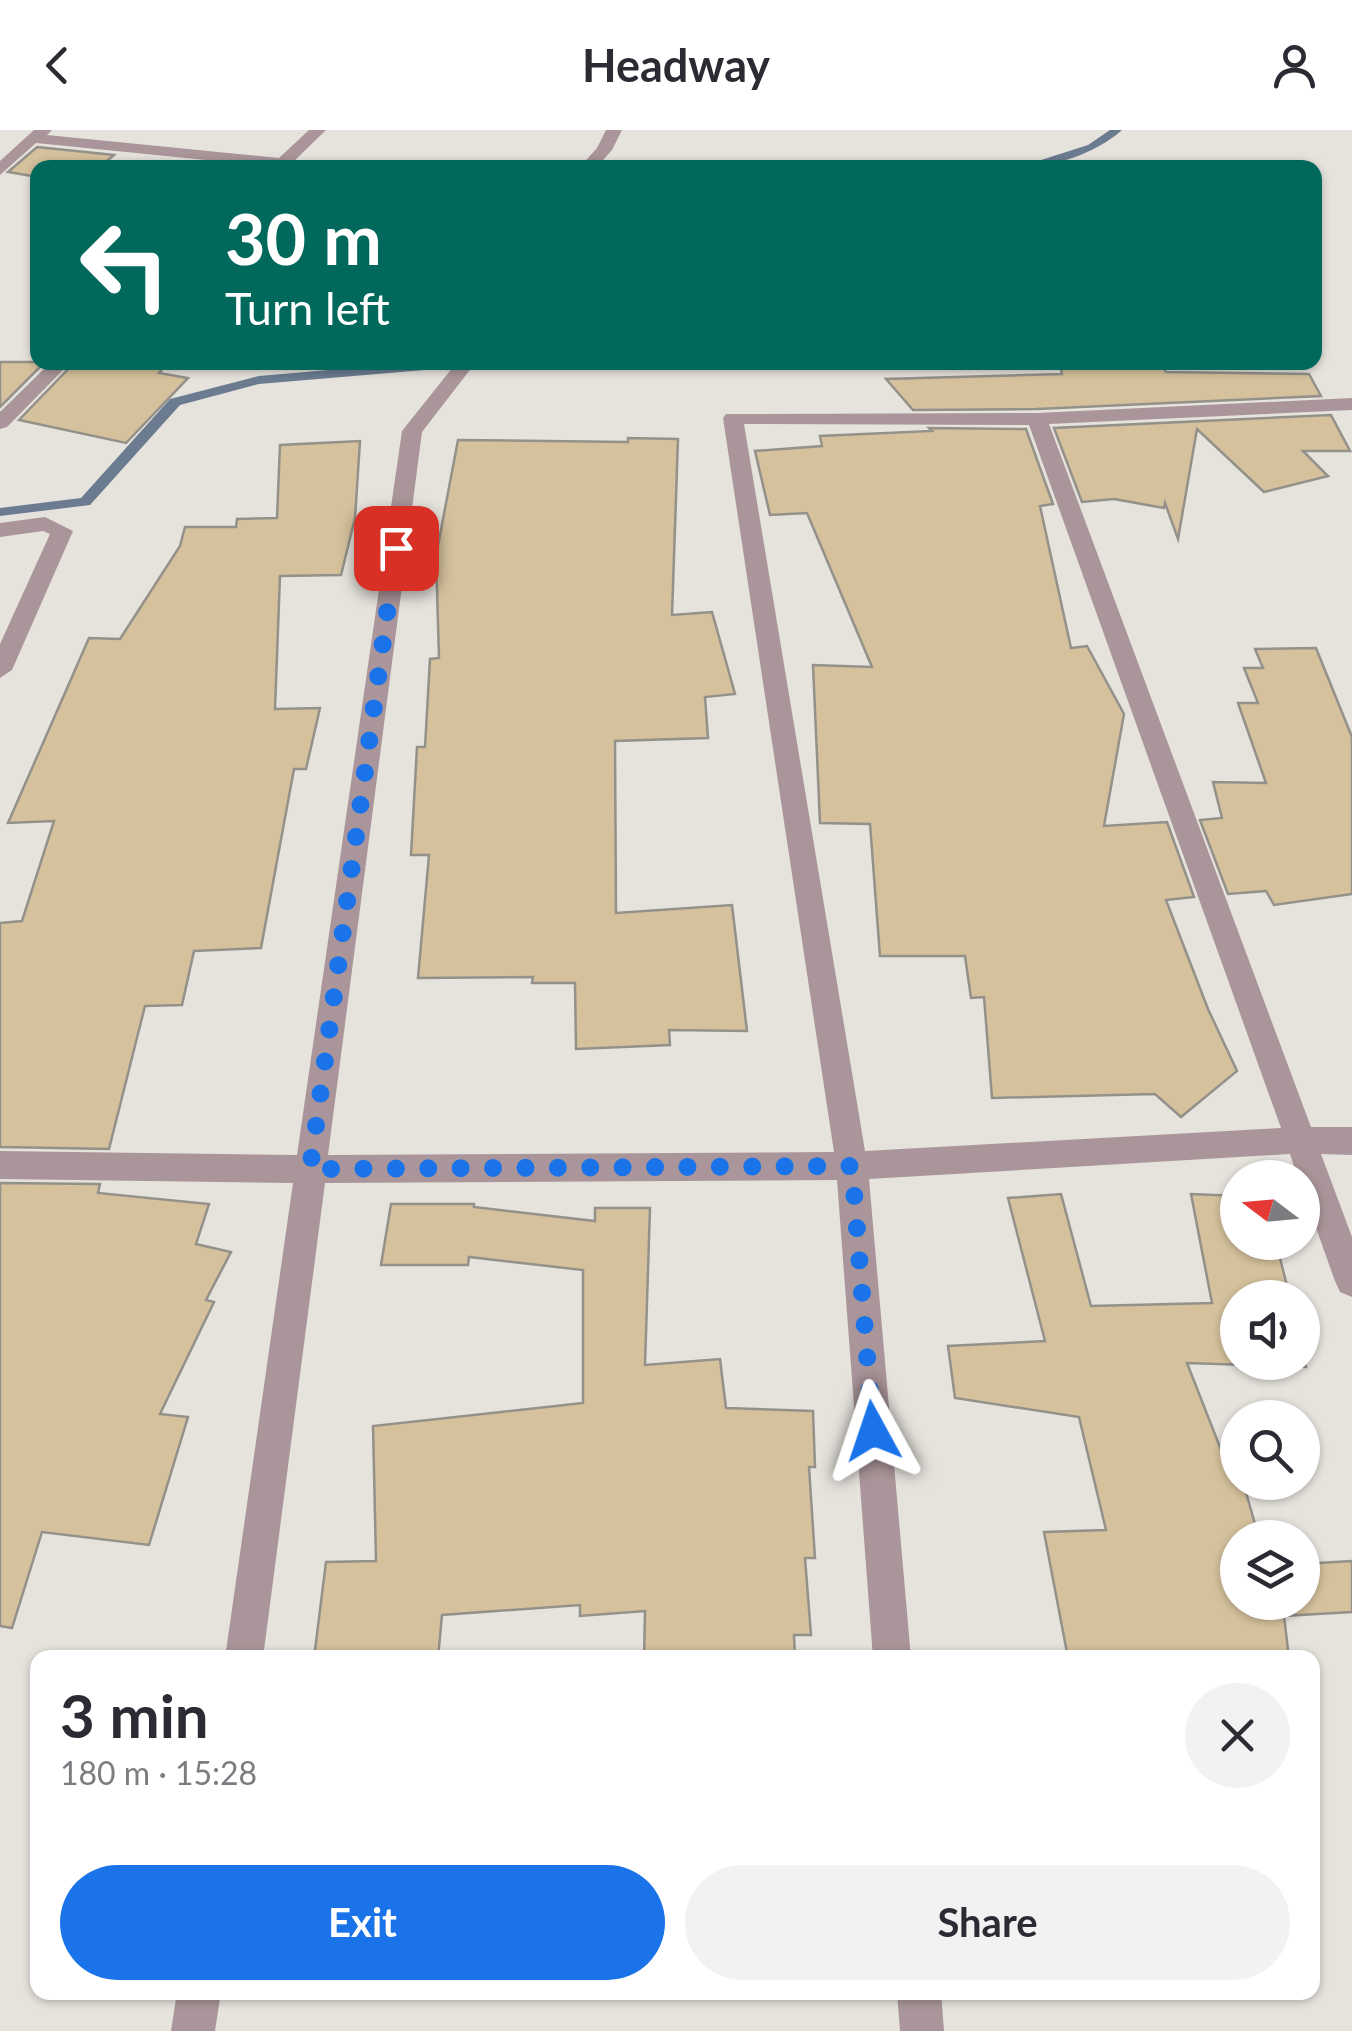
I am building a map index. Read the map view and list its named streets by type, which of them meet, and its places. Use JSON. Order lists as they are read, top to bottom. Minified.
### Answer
{"north":"left","page":{"header":"Headway","turn":["30 m","Turn left"],"heading":["3 min","180 m · 15:28"],"buttons":["Exit","Share"]}}
